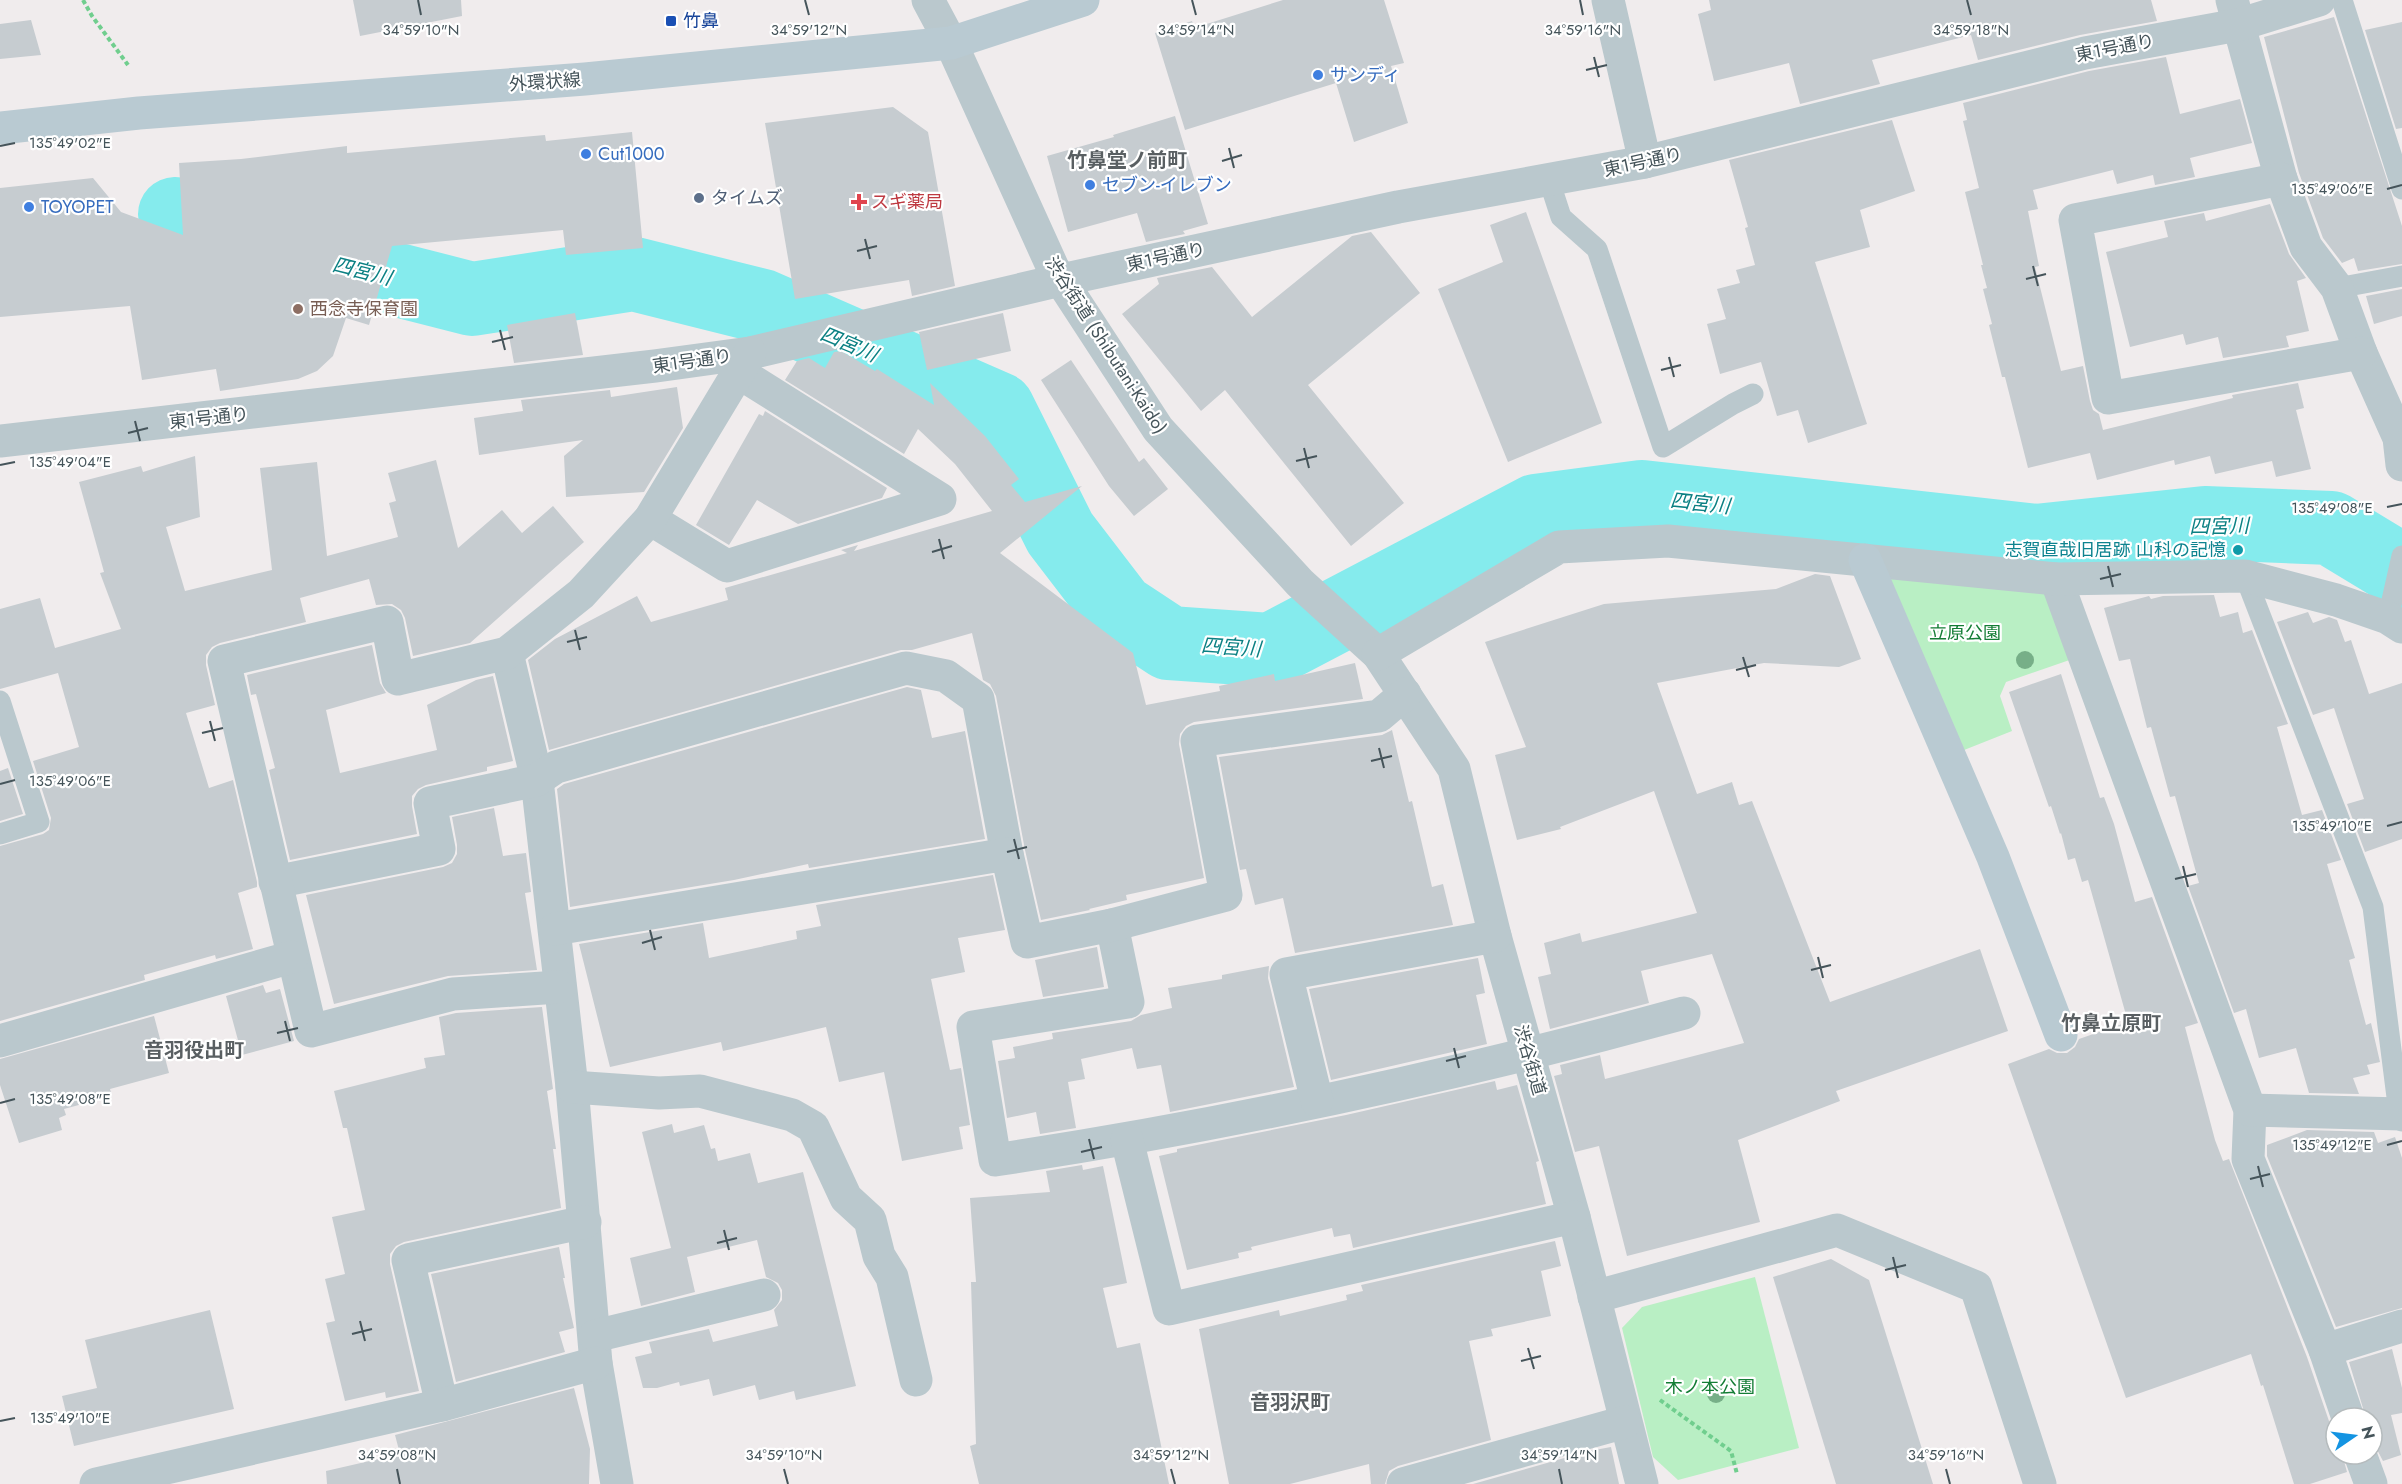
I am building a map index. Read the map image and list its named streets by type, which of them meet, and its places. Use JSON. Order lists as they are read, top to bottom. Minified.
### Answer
{"streets":{"street":["東1号通り","外環状線","渋谷街道 (Shibutani-Kaido)","渋谷街道"]},"crossings":[["東1号通り","渋谷街道 (Shibutani-Kaido)"],["外環状線","渋谷街道 (Shibutani-Kaido)"],["渋谷街道 (Shibutani-Kaido)","渋谷街道"]],"districts":["竹鼻堂ノ前町","竹鼻立原町","音羽役出町","音羽沢町"],"water":["四宮川"],"parks":["立原公園","木ノ本公園"],"places":{"transit":["竹鼻"],"other":["サンディ","Cut1000","セブン-イレブン","タイムズ","TOYOPET","西念寺保育園","志賀直哉旧居跡 山科の記憶"],"health":["スギ薬局"]},"north":"right","coordinates":["34°59'10\"N","34°59'12\"N","34°59'14\"N","34°59'16\"N","34°59'18\"N","135°49'02\"E","135°49'06\"E","135°49'04\"E","135°49'08\"E","135°49'10\"E","135°49'12\"E","34°59'08\"N"]}
